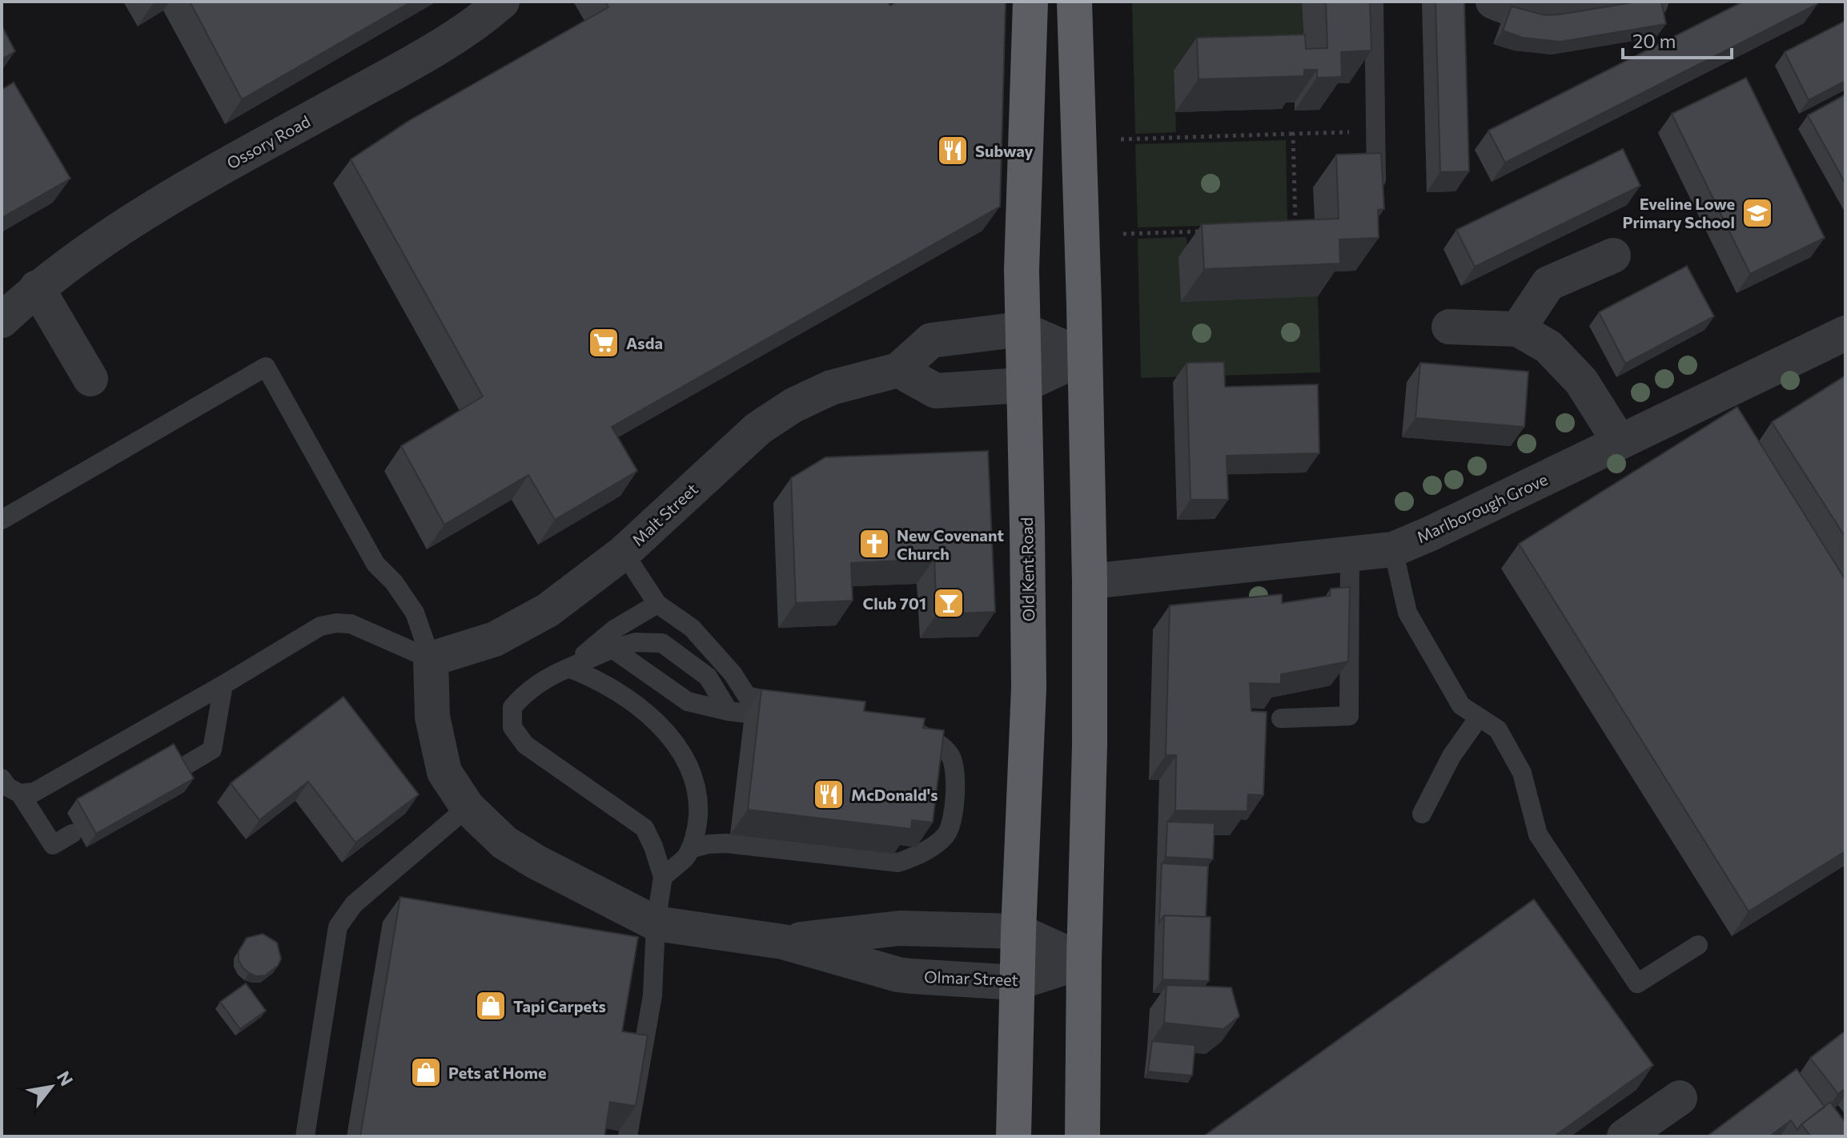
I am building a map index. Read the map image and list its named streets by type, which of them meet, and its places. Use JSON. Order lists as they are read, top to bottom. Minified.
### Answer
{"streets":{"highway":["Old Kent Road"],"street":["Ossory Road","Marlborough Grove","Malt Street","Olmar Street"]},"crossings":[["Malt Street","Old Kent Road"],["Malt Street","Olmar Street"],["Old Kent Road","Olmar Street"]],"places":{"restaurant":["Subway","McDonald's"],"school or university":["Eveline Lowe Primary School"],"supermarket":["Asda"],"church":["New Covenant Church"],"bar":["Club 701"],"shop":["Tapi Carpets","Pets at Home"]},"scale_bar":"20 m","north":"top right"}
